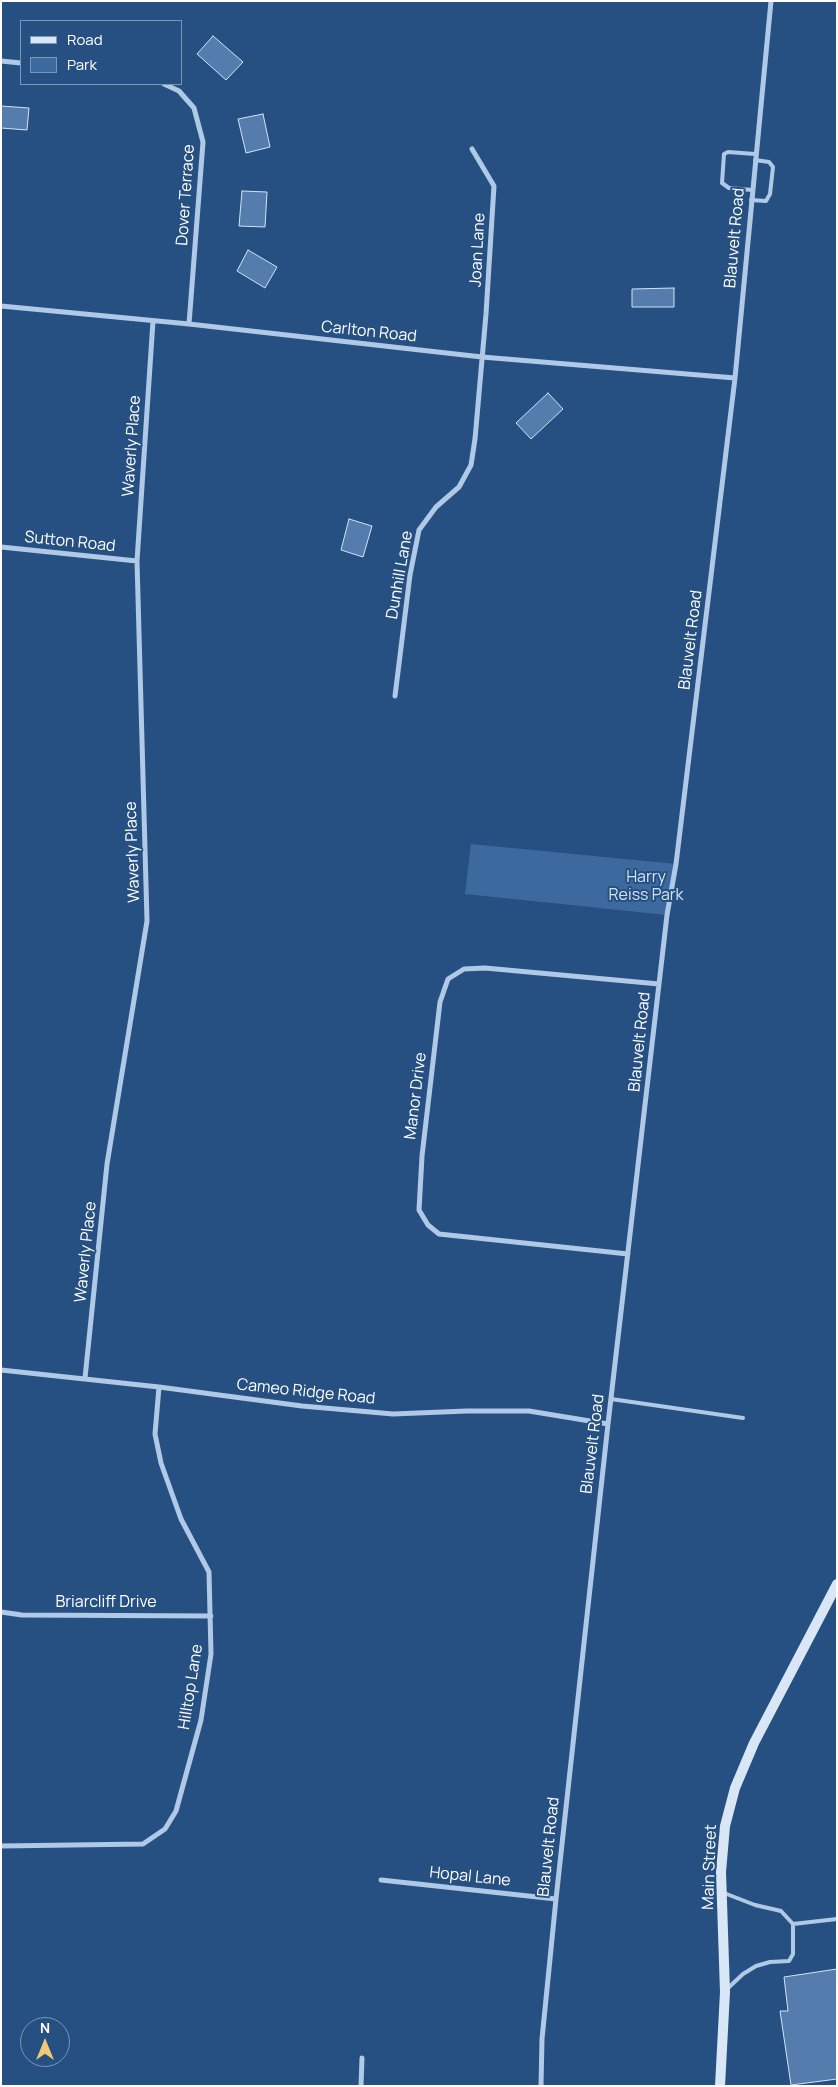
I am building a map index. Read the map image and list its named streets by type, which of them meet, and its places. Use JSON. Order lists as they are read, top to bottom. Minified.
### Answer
{"streets":{"main road":["Main Street"],"street":["Dover Terrace","Blauvelt Road","Joan Lane","Carlton Road","Waverly Place","Sutton Road","Dunhill Lane","Manor Drive","Cameo Ridge Road","Briarcliff Drive","Hilltop Lane","Hopal Lane"]},"crossings":[["Dover Terrace","Carlton Road"],["Blauvelt Road","Carlton Road"],["Blauvelt Road","Manor Drive"],["Blauvelt Road","Cameo Ridge Road"],["Blauvelt Road","Hopal Lane"],["Joan Lane","Carlton Road"],["Joan Lane","Dunhill Lane"],["Carlton Road","Waverly Place"],["Carlton Road","Dunhill Lane"],["Waverly Place","Sutton Road"],["Waverly Place","Cameo Ridge Road"],["Cameo Ridge Road","Hilltop Lane"],["Briarcliff Drive","Hilltop Lane"]],"parks":["Harry Reiss Park"],"legend":["Road","Park"],"north":"top"}
